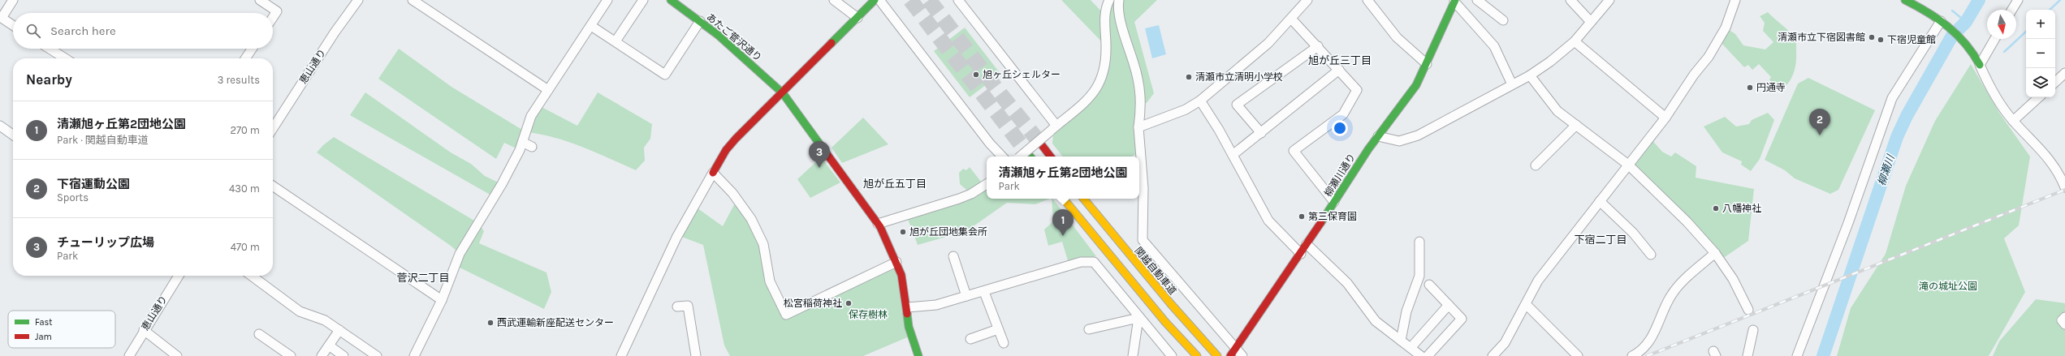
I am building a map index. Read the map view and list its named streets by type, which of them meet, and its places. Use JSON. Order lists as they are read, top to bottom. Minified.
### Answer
{"streets":{"main road":["あたご菅沢通り","柳瀬川通り","関越自動車道"],"street":["恵山通り"]},"districts":["旭が丘三丁目","旭が丘五丁目","下宿二丁目","菅沢二丁目"],"water":["柳瀬川"],"parks":["滝の城址公園","保存樹林"],"places":["清瀬市立下宿図書館","下宿児童館","旭ヶ丘シェルター","清瀬市立清明小学校","円通寺","八幡神社","第三保育園","旭が丘団地集会所","松宮稲荷神社","西武運輸新座配送センター"],"legend":["Fast","Jam"],"north":"bottom","page":{"map_buttons":["+","−"],"search":"Search here","heading":["Nearby","3 results"],"list":[{"mark":"1","name":"清瀬旭ヶ丘第2団地公園","note":"Park · 関越自動車道","value":"270 m"},{"mark":"2","name":"下宿運動公園","note":"Sports","value":"430 m"},{"mark":"3","name":"チューリップ広場","note":"Park","value":"470 m"}],"pins":["2","3","1"],"popup":["清瀬旭ヶ丘第2団地公園","Park"]}}
